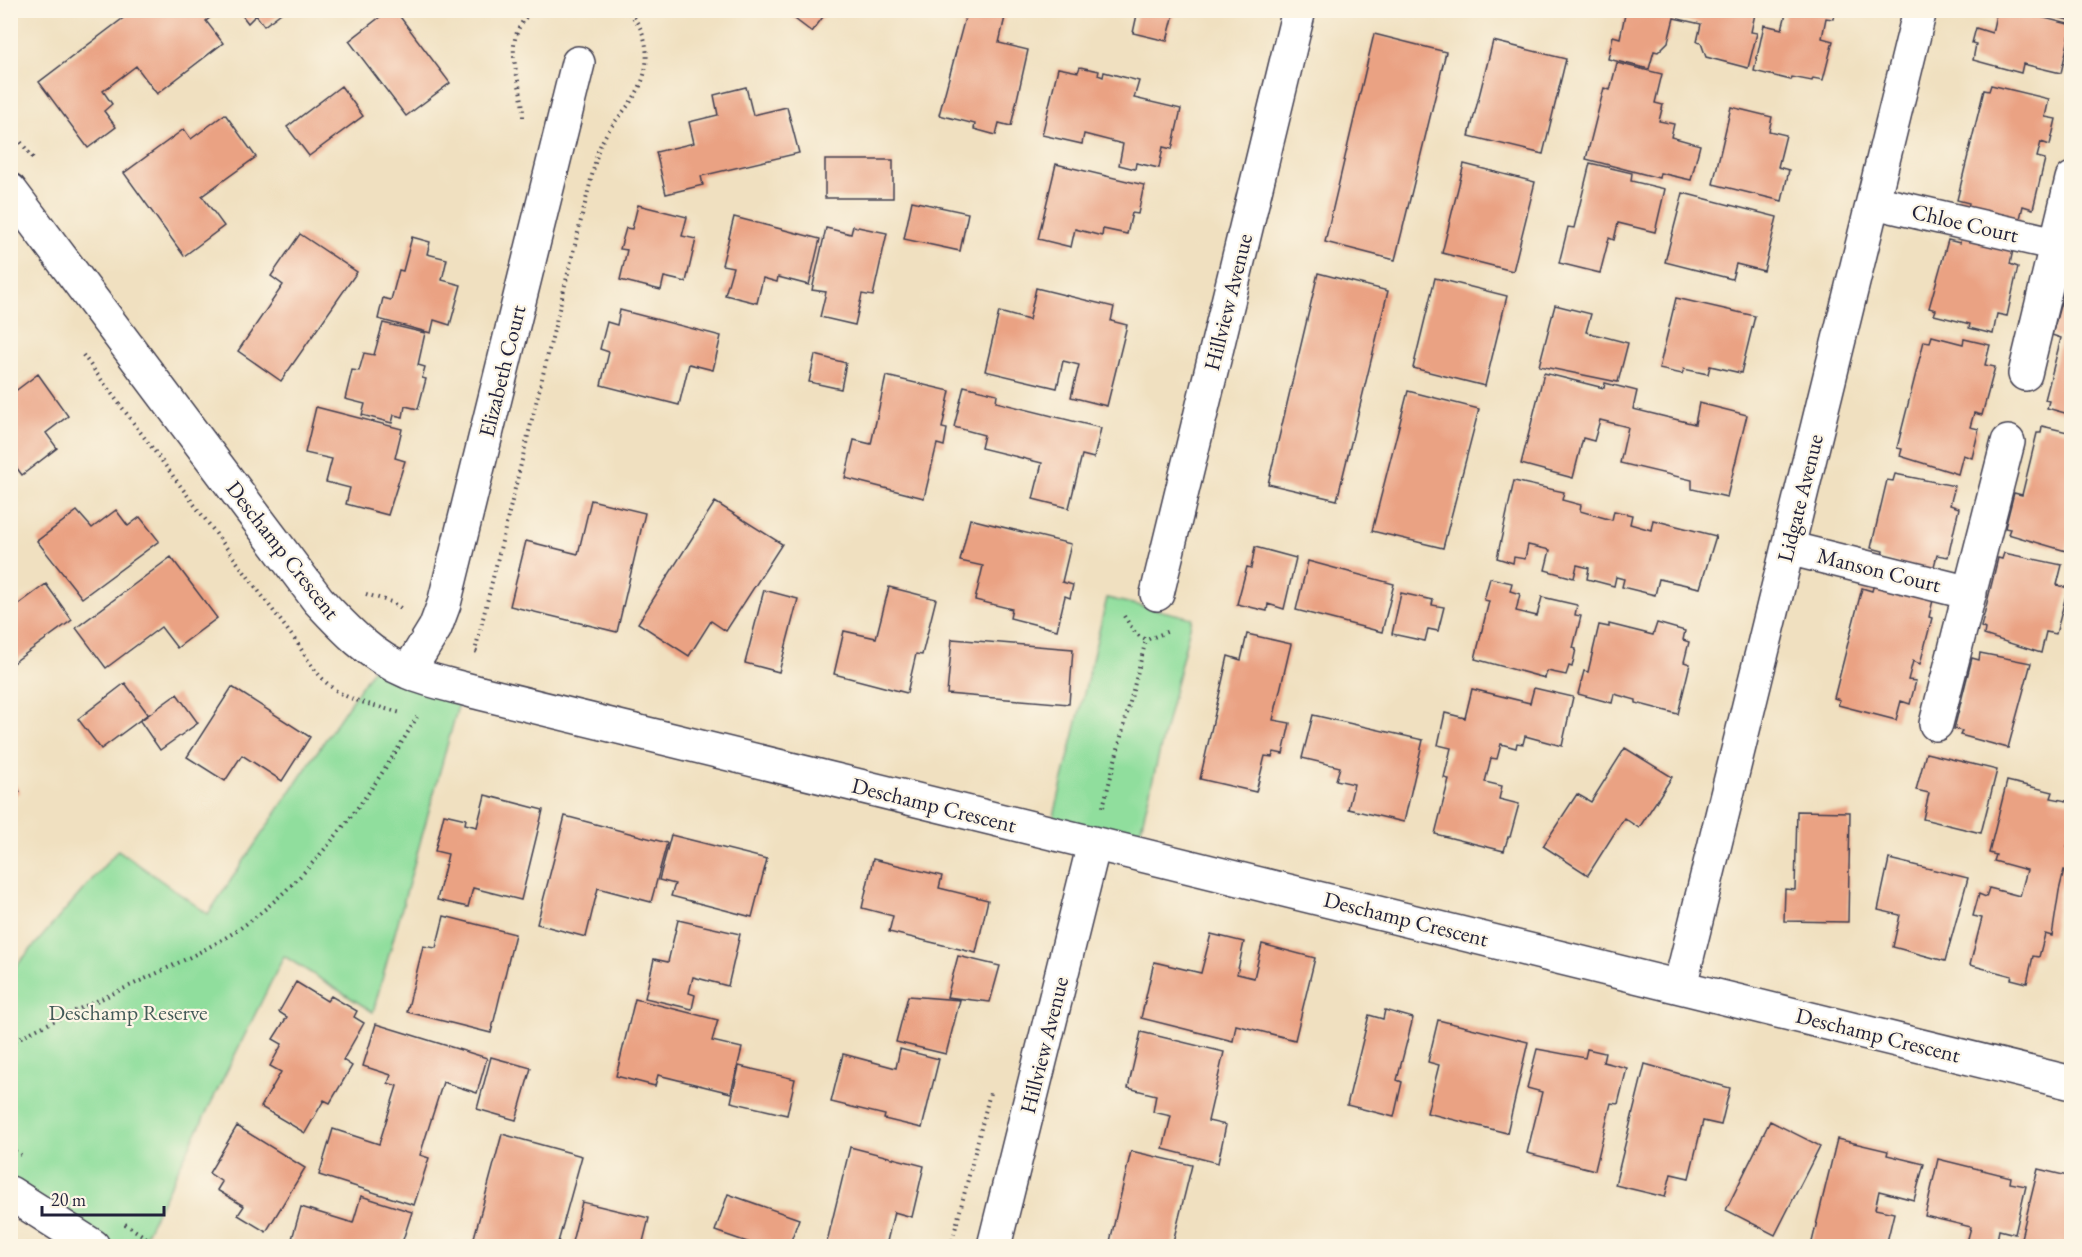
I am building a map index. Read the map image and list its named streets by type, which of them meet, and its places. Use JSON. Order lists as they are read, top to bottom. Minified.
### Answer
{"streets":{"street":["Chloe Court","Hillview Avenue","Elizabeth Court","Lidgate Avenue","Deschamp Crescent","Manson Court"]},"crossings":[["Chloe Court","Lidgate Avenue"],["Hillview Avenue","Deschamp Crescent"],["Elizabeth Court","Deschamp Crescent"],["Lidgate Avenue","Deschamp Crescent"],["Lidgate Avenue","Manson Court"]],"parks":["Deschamp Reserve"],"scale_bar":"20 m"}
